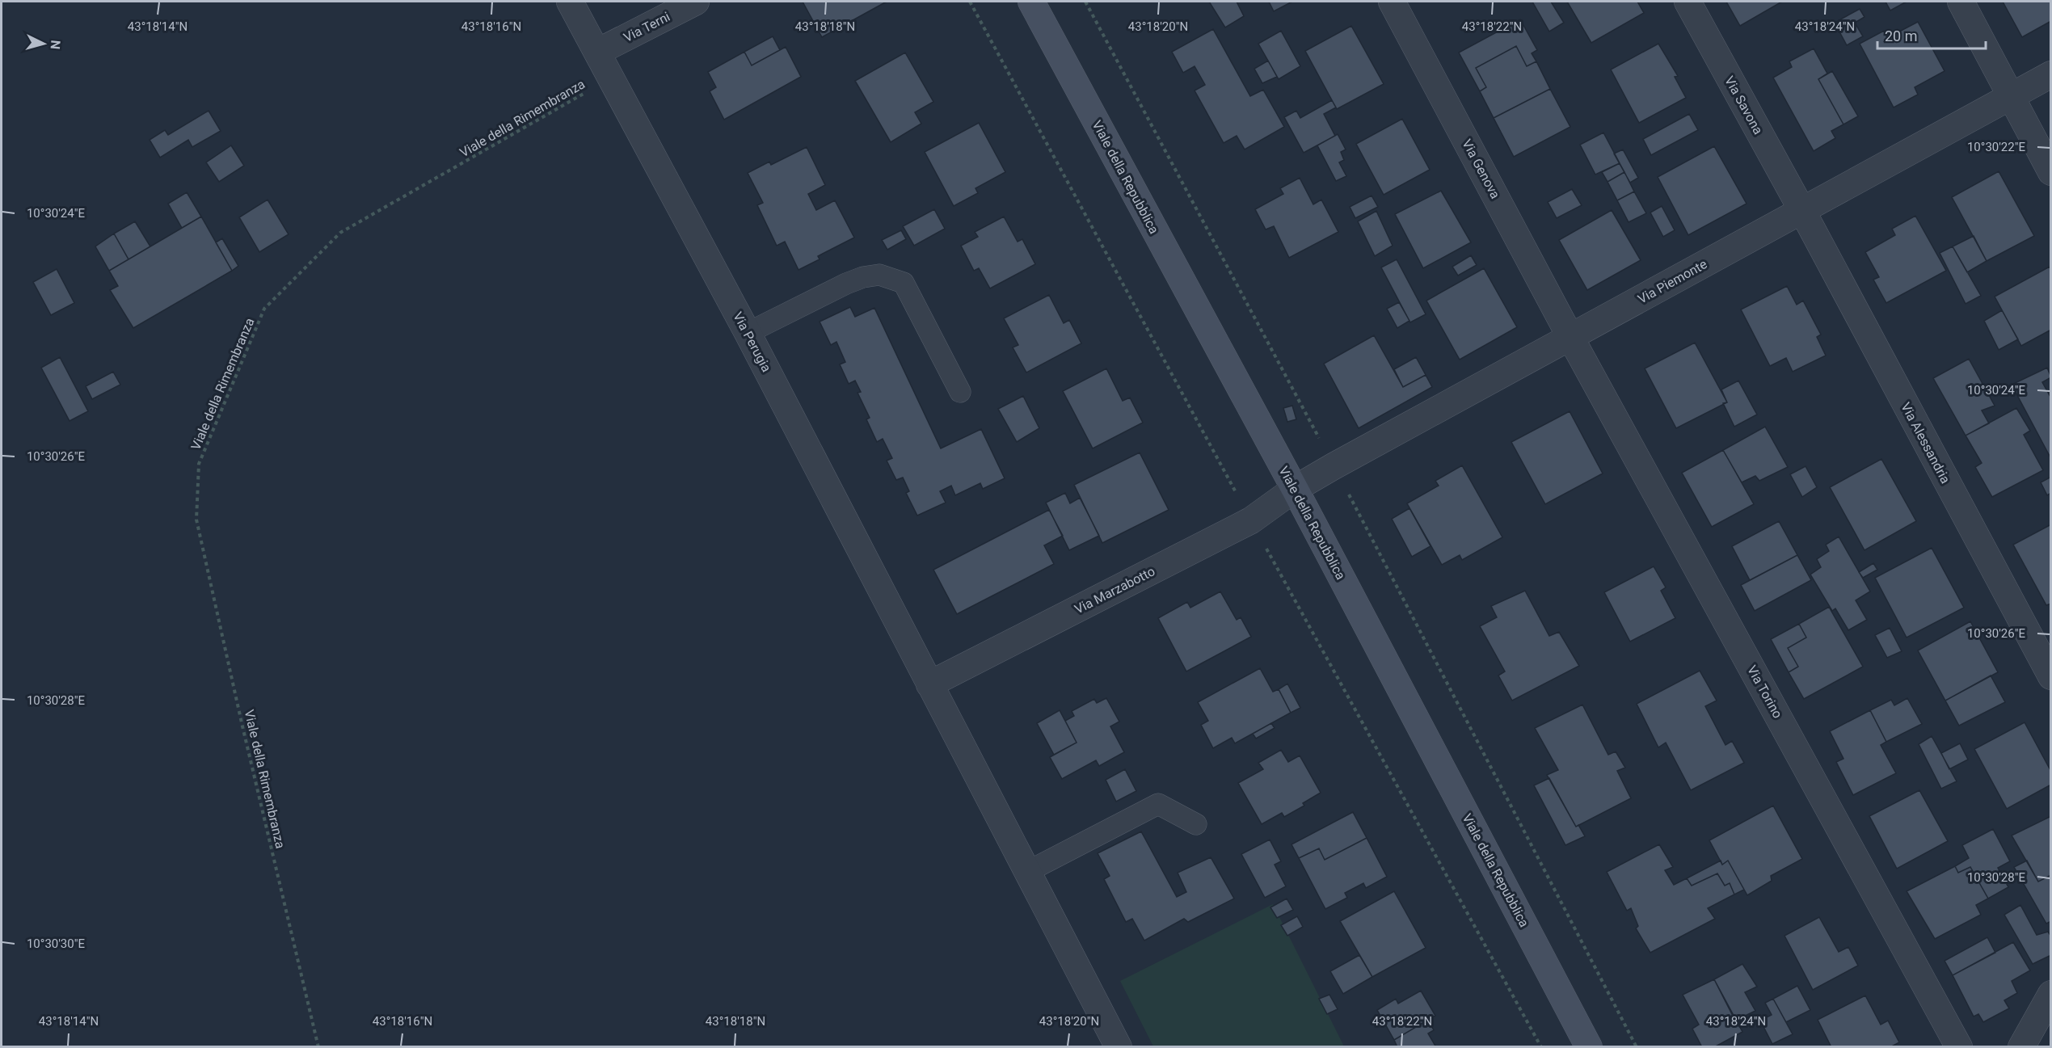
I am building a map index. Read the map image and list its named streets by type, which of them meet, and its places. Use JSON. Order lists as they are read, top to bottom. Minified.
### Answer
{"streets":{"street":["Via Terni","Via Savona","Via Genova","Viale della Repubblica","Via Piemonte","Via Perugia","Via Alessandria","Via Marzabotto","Via Torino"],"path":["Viale della Rimembranza"]},"crossings":[["Via Terni","Via Perugia"],["Via Savona","Via Piemonte"],["Via Savona","Via Alessandria"],["Viale della Rimembranza","Via Perugia"],["Via Genova","Via Piemonte"],["Via Genova","Via Torino"],["Viale della Repubblica","Via Piemonte"],["Viale della Repubblica","Via Marzabotto"],["Via Piemonte","Via Alessandria"],["Via Piemonte","Via Marzabotto"],["Via Piemonte","Via Torino"],["Via Perugia","Via Marzabotto"]],"scale_bar":"20 m","north":"right","coordinates":["43°18'14\"N","43°18'16\"N","43°18'18\"N","43°18'20\"N","43°18'22\"N","43°18'24\"N","10°30'22\"E","10°30'24\"E","10°30'26\"E","10°30'28\"E","10°30'30\"E"]}
